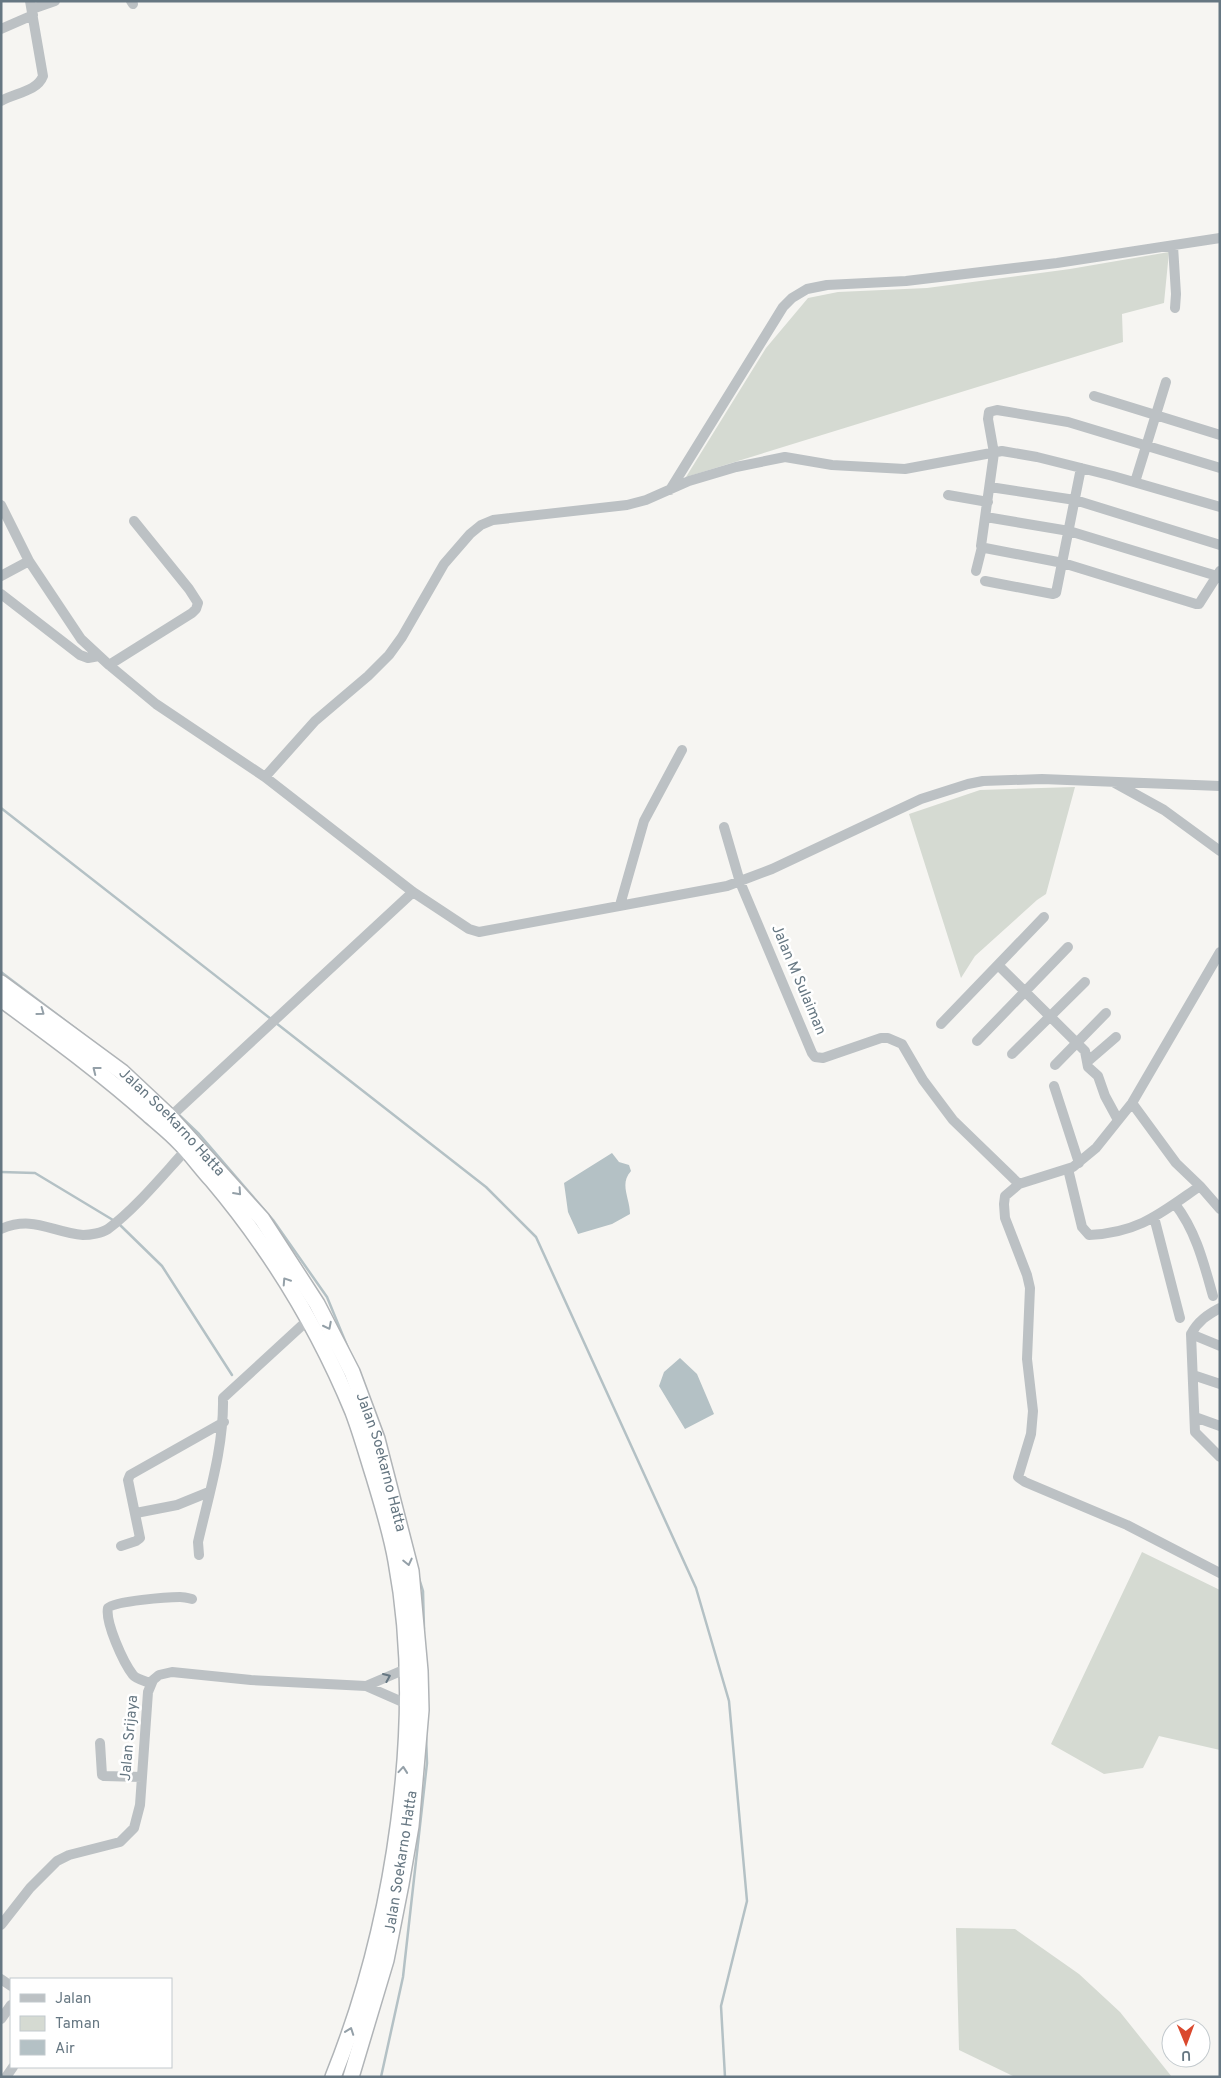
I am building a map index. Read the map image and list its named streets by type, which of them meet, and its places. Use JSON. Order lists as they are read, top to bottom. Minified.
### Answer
{"streets":{"highway":["Jalan Soekarno Hatta"],"street":["Jalan M Sulaiman","Jalan Srijaya"]},"crossings":[["Jalan Soekarno Hatta","Jalan Srijaya"]],"legend":["Jalan","Taman","Air"],"north":"bottom"}
